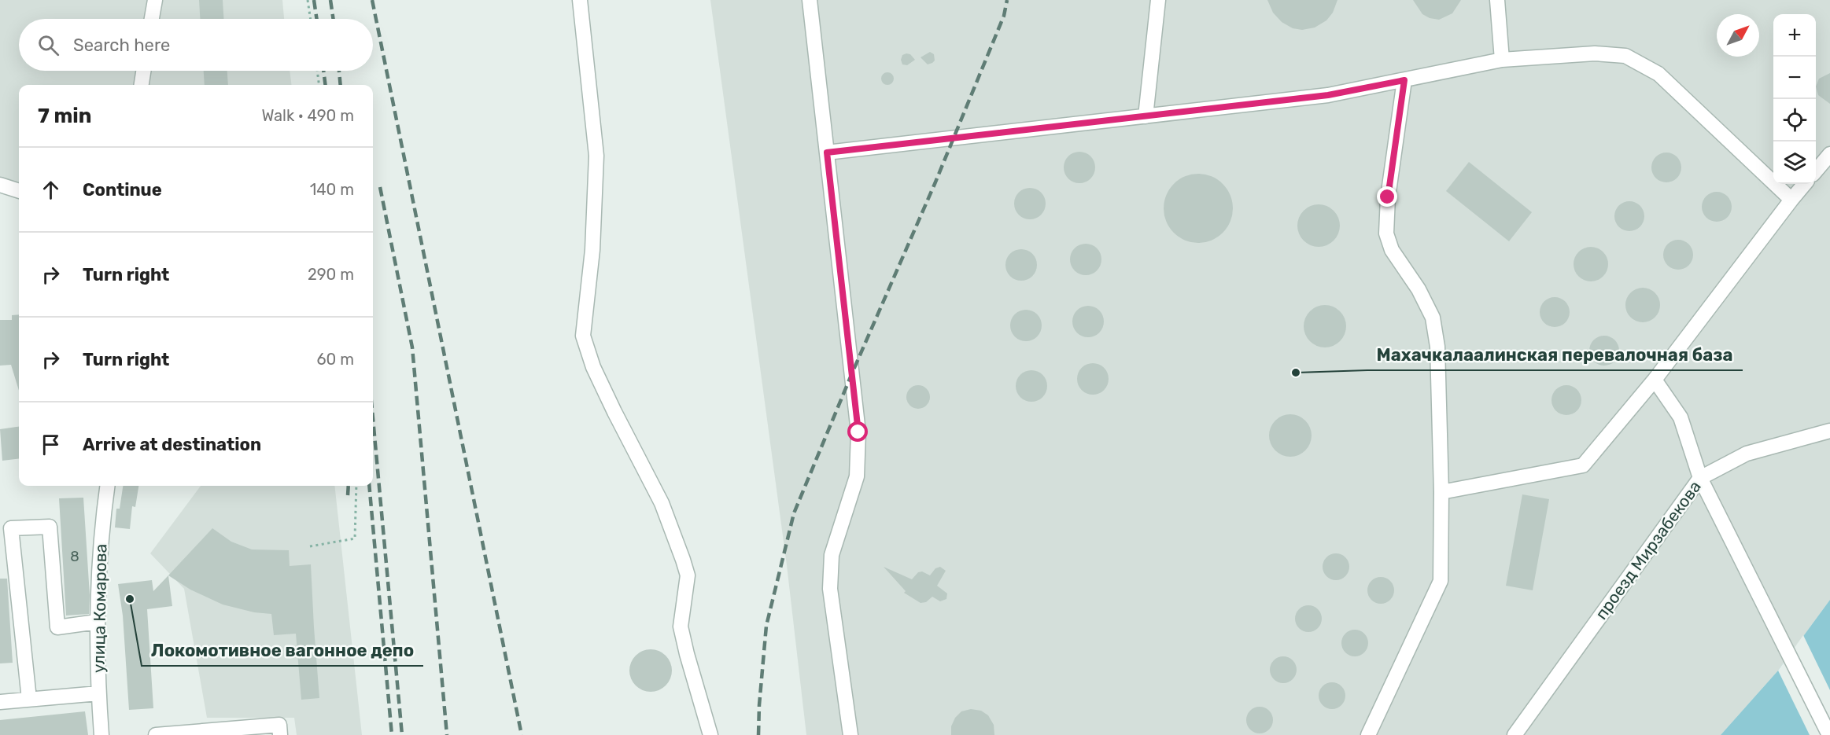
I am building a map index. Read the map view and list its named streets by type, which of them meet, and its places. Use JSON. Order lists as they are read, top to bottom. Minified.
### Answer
{"streets":{"street":["проезд Мирзабекова","улица Комарова"]},"places":["Махачкалаалинская перевалочная база","Локомотивное вагонное депо"],"house_numbers":["8"],"north":"top right","page":{"map_buttons":["+","−"],"search":"Search here","heading":["7 min","Walk · 490 m"],"list":[["Continue","140 m"],["Turn right","290 m"],["Turn right","60 m"],"Arrive at destination"]}}
